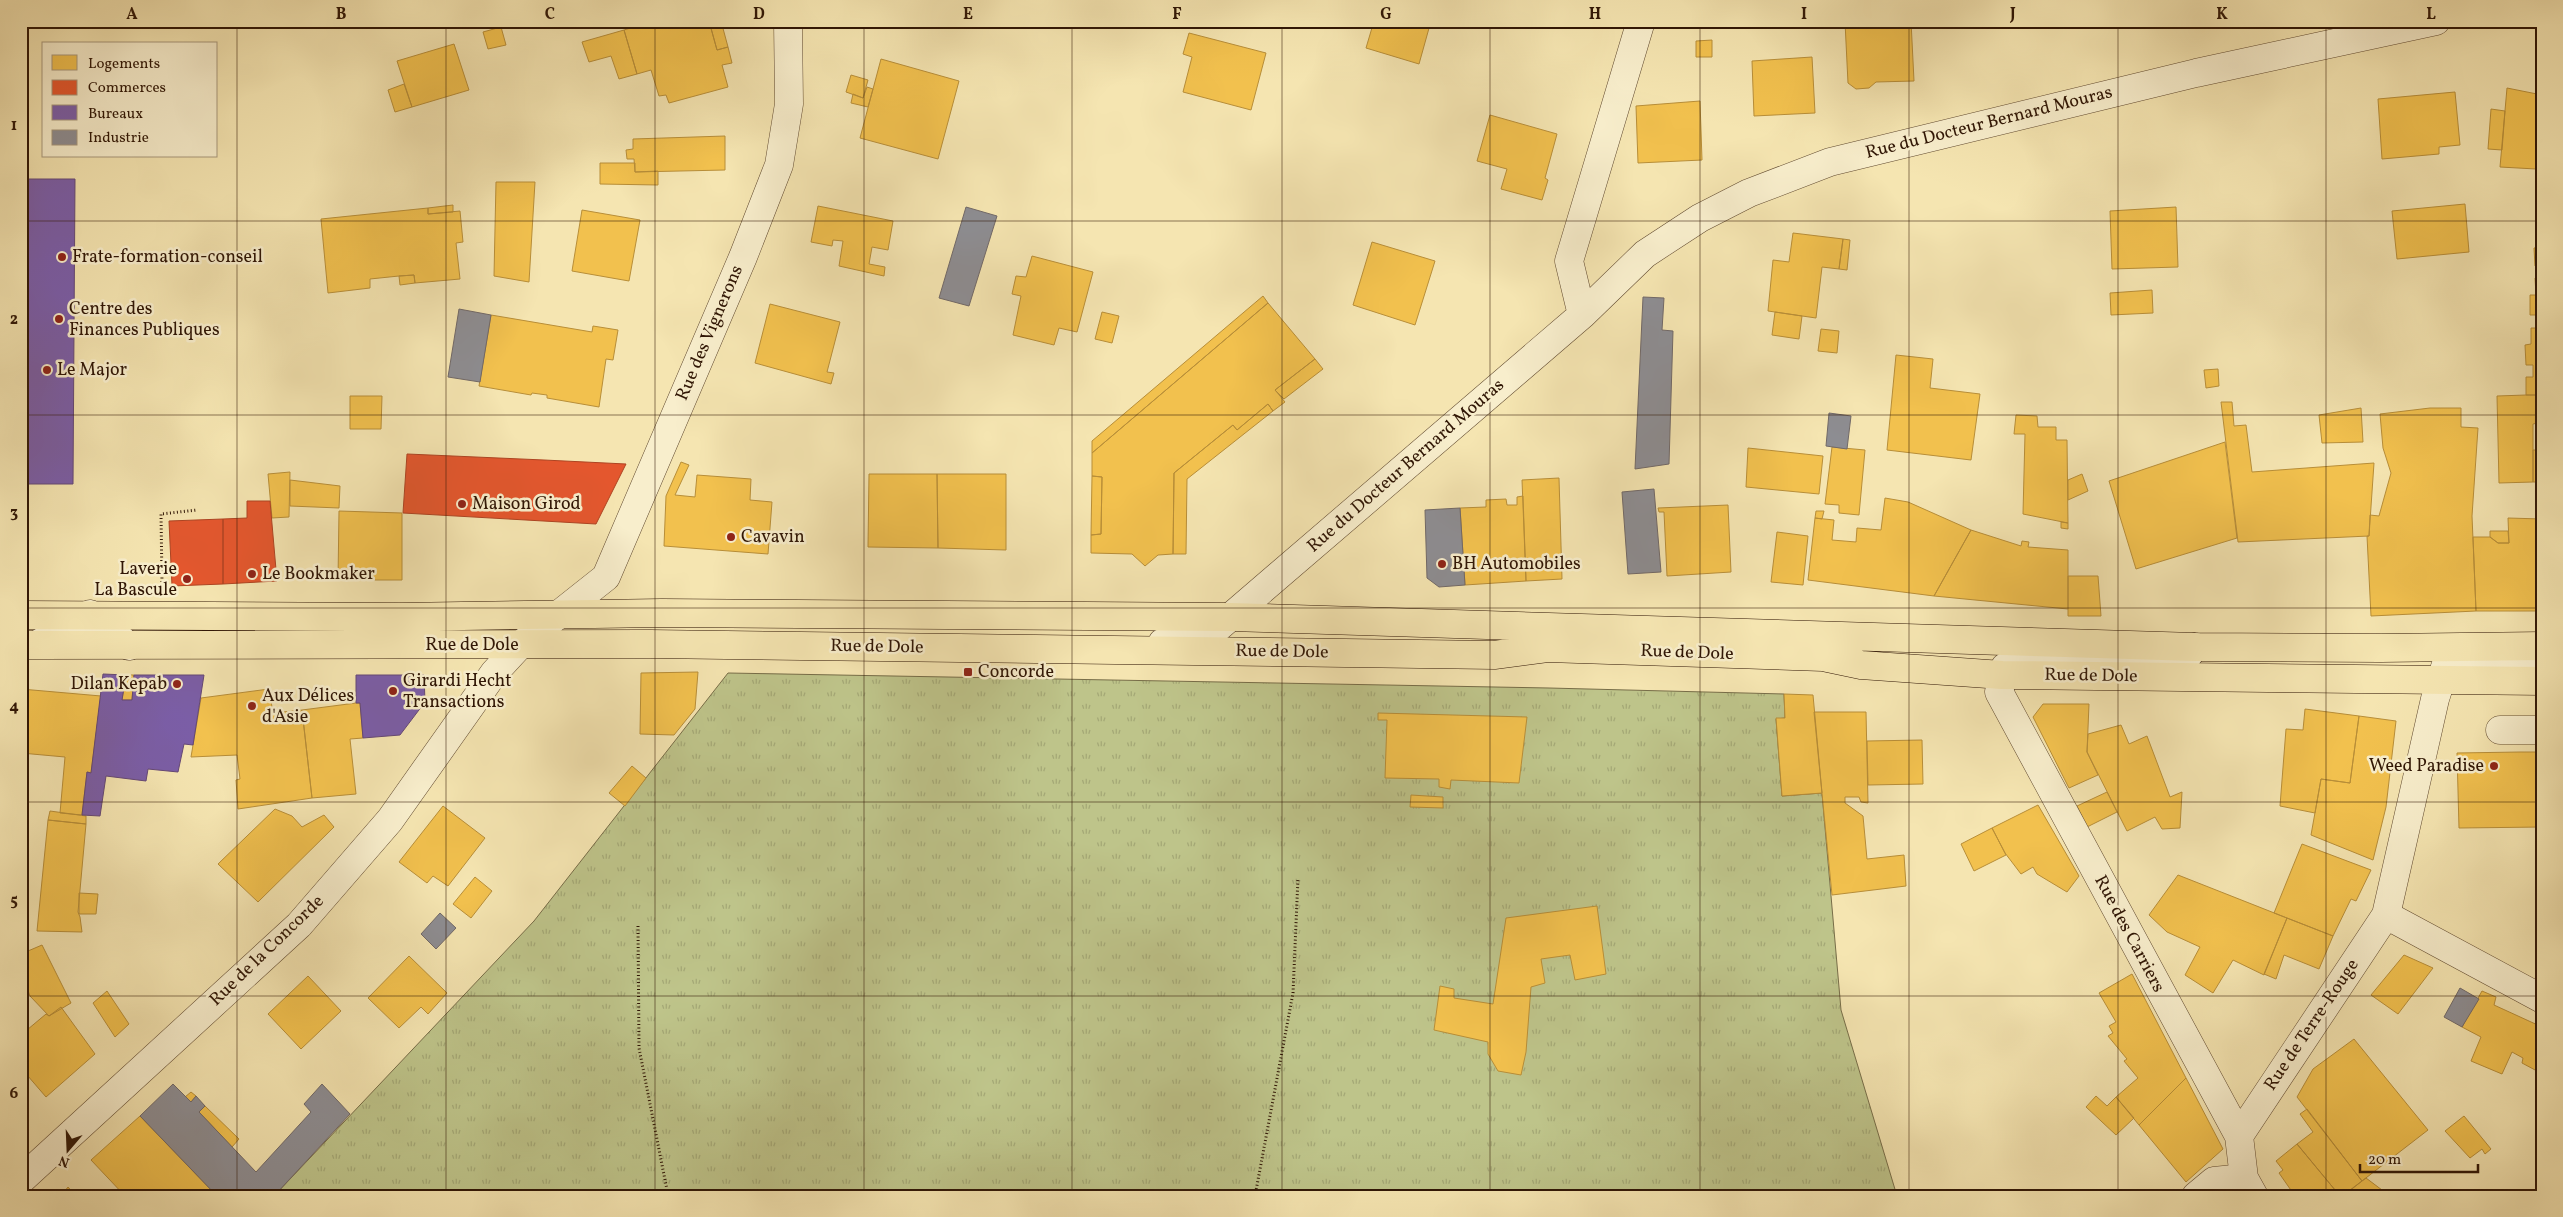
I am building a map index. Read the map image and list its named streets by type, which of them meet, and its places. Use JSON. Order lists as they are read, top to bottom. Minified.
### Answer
{"streets":{"main road":["Rue de Dole"],"street":["Rue du Docteur Bernard Mouras","Rue des Vignerons","Rue des Carriers","Rue de la Concorde","Rue de Terre-Rouge"]},"crossings":[["Rue du Docteur Bernard Mouras","Rue de Dole"],["Rue des Vignerons","Rue de Dole"],["Rue des Vignerons","Rue de la Concorde"],["Rue de Dole","Rue des Carriers"],["Rue de Dole","Rue de la Concorde"],["Rue de Dole","Rue de Terre-Rouge"],["Rue des Carriers","Rue de Terre-Rouge"]],"places":{"other":["Frate-formation-conseil","Centre des Finances Publiques","Le Major","Maison Girod","Cavavin","BH Automobiles","Le Bookmaker","Laverie La Bascule","Dilan Kepab","Girardi Hecht Transactions","Aux Délices d'Asie","Weed Paradise"],"transit":["Concorde"]},"legend":["Logements","Commerces","Bureaux","Industrie"],"scale_bar":"20 m","north":"bottom","grid":{"columns":["A","B","C","D","E","F","G","H","I","J","K","L"],"rows":["1","2","3","4","5","6"]}}
